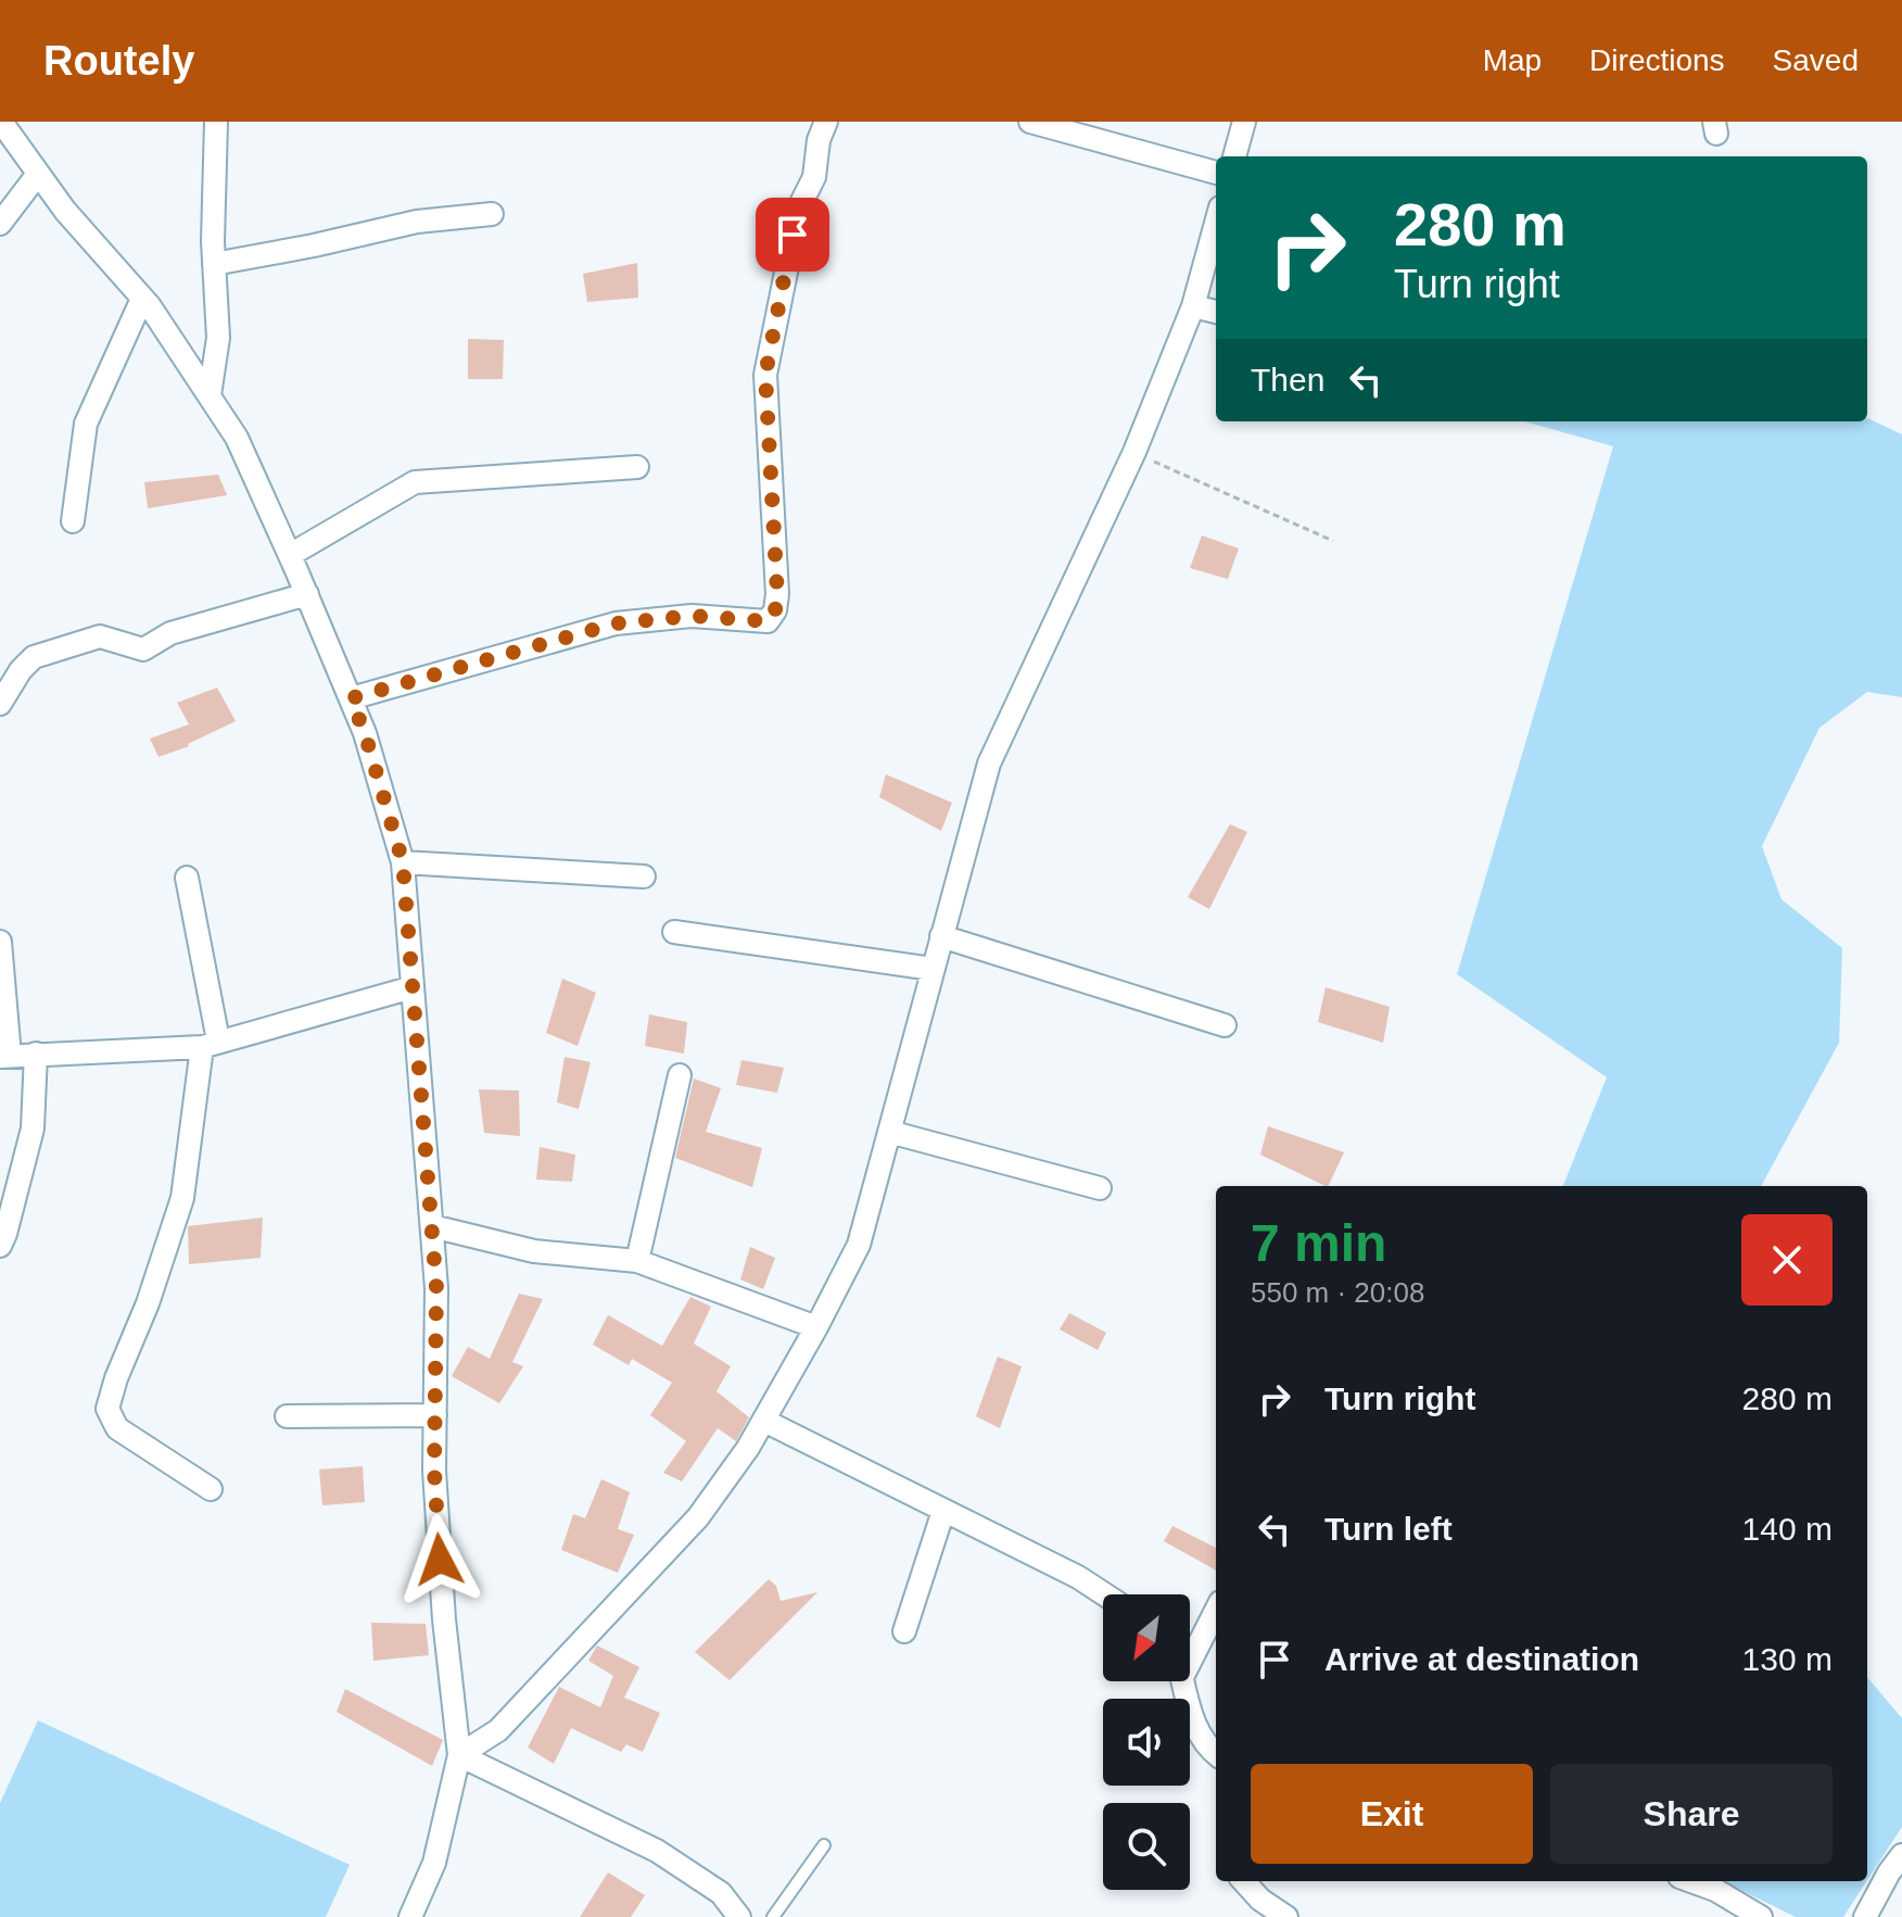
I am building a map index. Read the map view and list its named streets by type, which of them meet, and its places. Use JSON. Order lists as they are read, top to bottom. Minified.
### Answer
{"north":"bottom left","page":{"header":"Routely","nav":["Map","Directions","Saved"],"turn":["280 m","Turn right"],"then":"Then","heading":["7 min","550 m · 20:08"],"list":[{"name":"Turn right","value":"280 m"},{"name":"Turn left","value":"140 m"},{"name":"Arrive at destination","value":"130 m"}],"buttons":["Exit","Share"]}}
